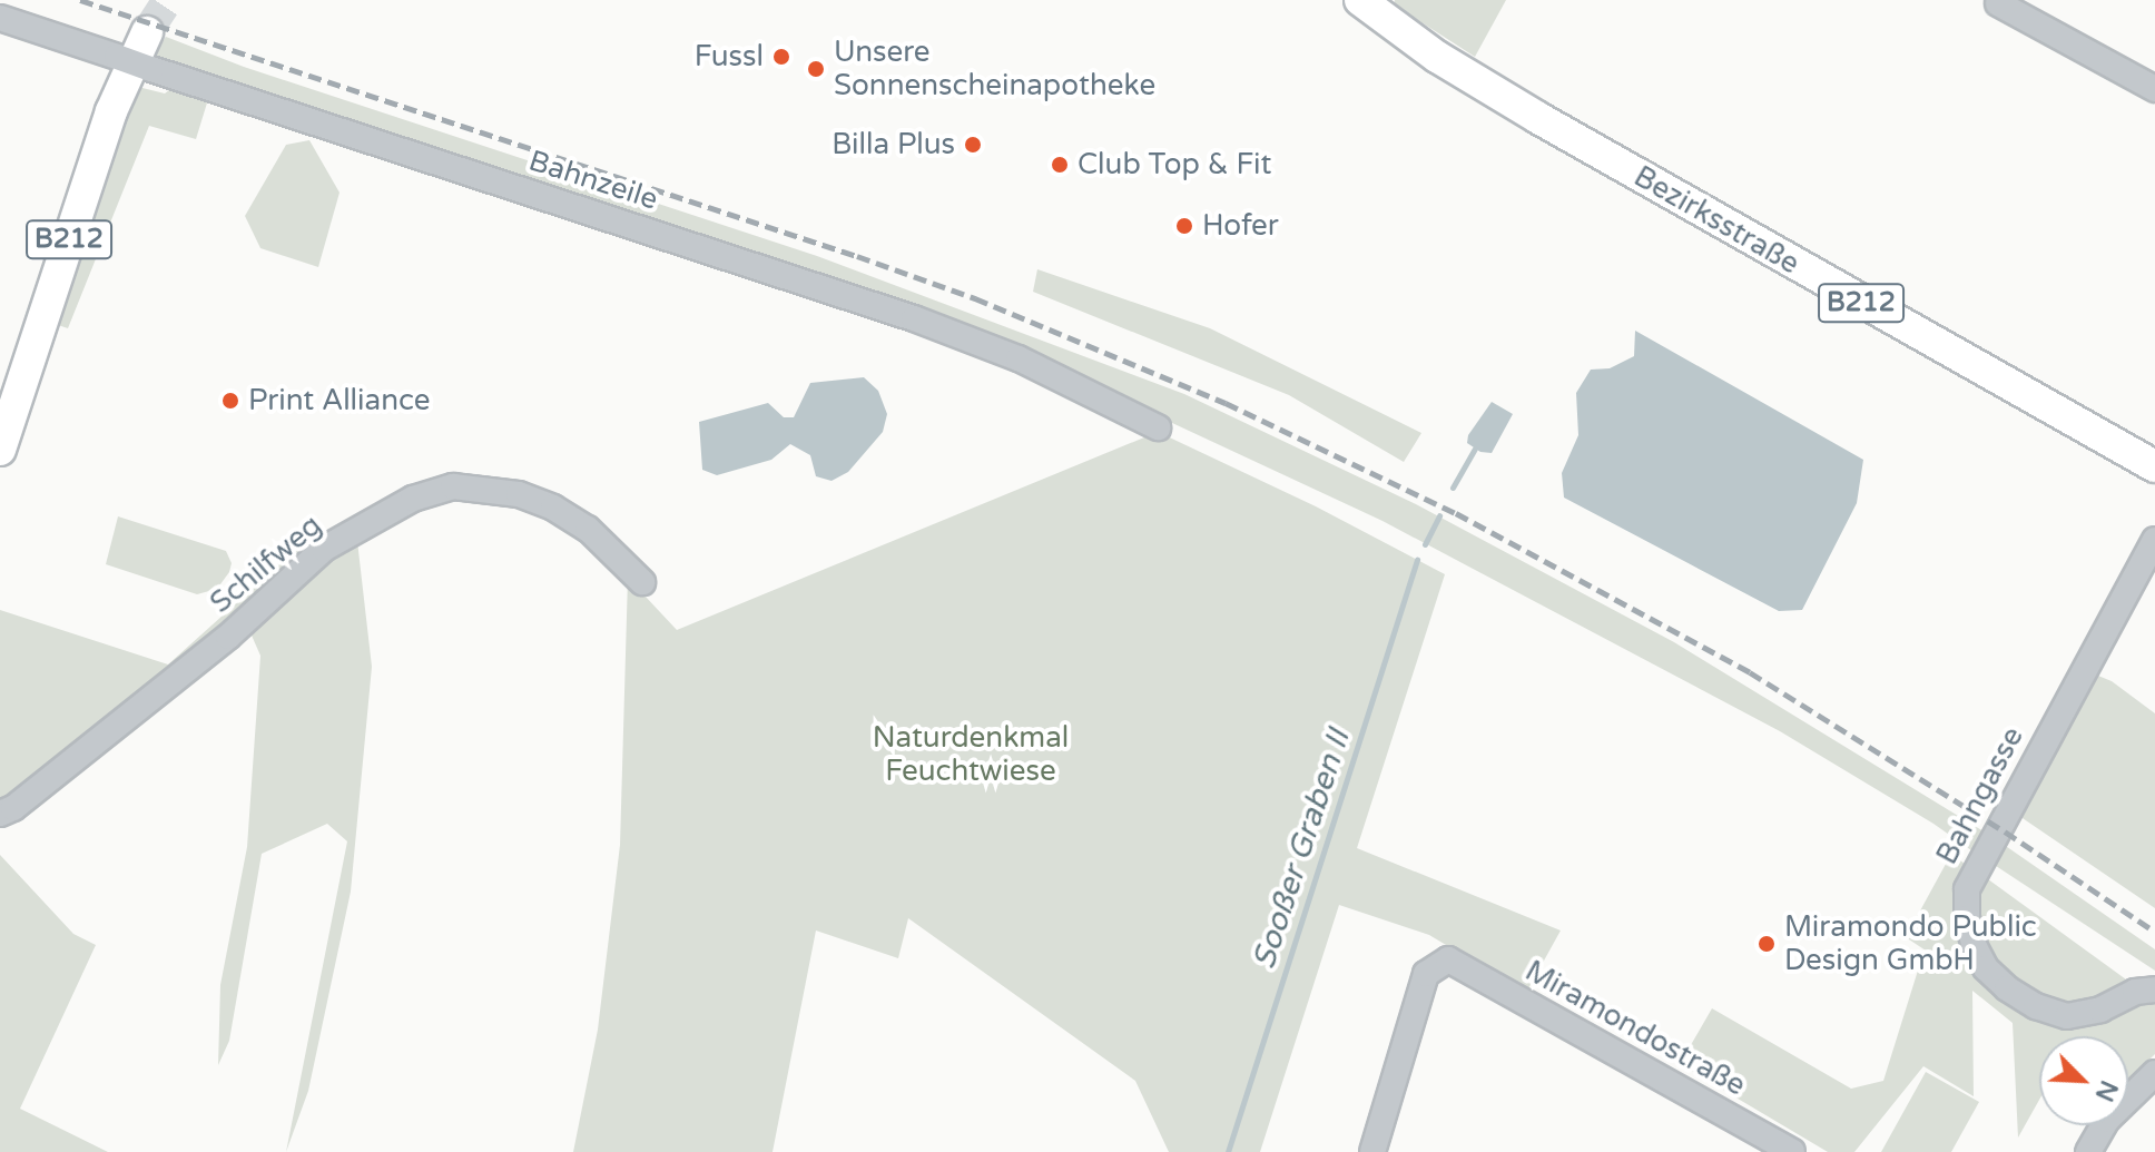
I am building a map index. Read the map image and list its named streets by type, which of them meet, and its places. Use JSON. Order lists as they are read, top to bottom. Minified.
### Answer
{"streets":{"main road":["Bezirksstraße","B212"],"street":["Bahnzeile","Schilfweg","Bahngasse","Miramondostraße"]},"water":["Sooßer Graben II"],"parks":["Naturdenkmal Feuchtwiese"],"places":["Fussl","Unsere Sonnenscheinapotheke","Billa Plus","Club Top & Fit","Hofer","Print Alliance","Miramondo Public Design GmbH"],"north":"bottom right"}
